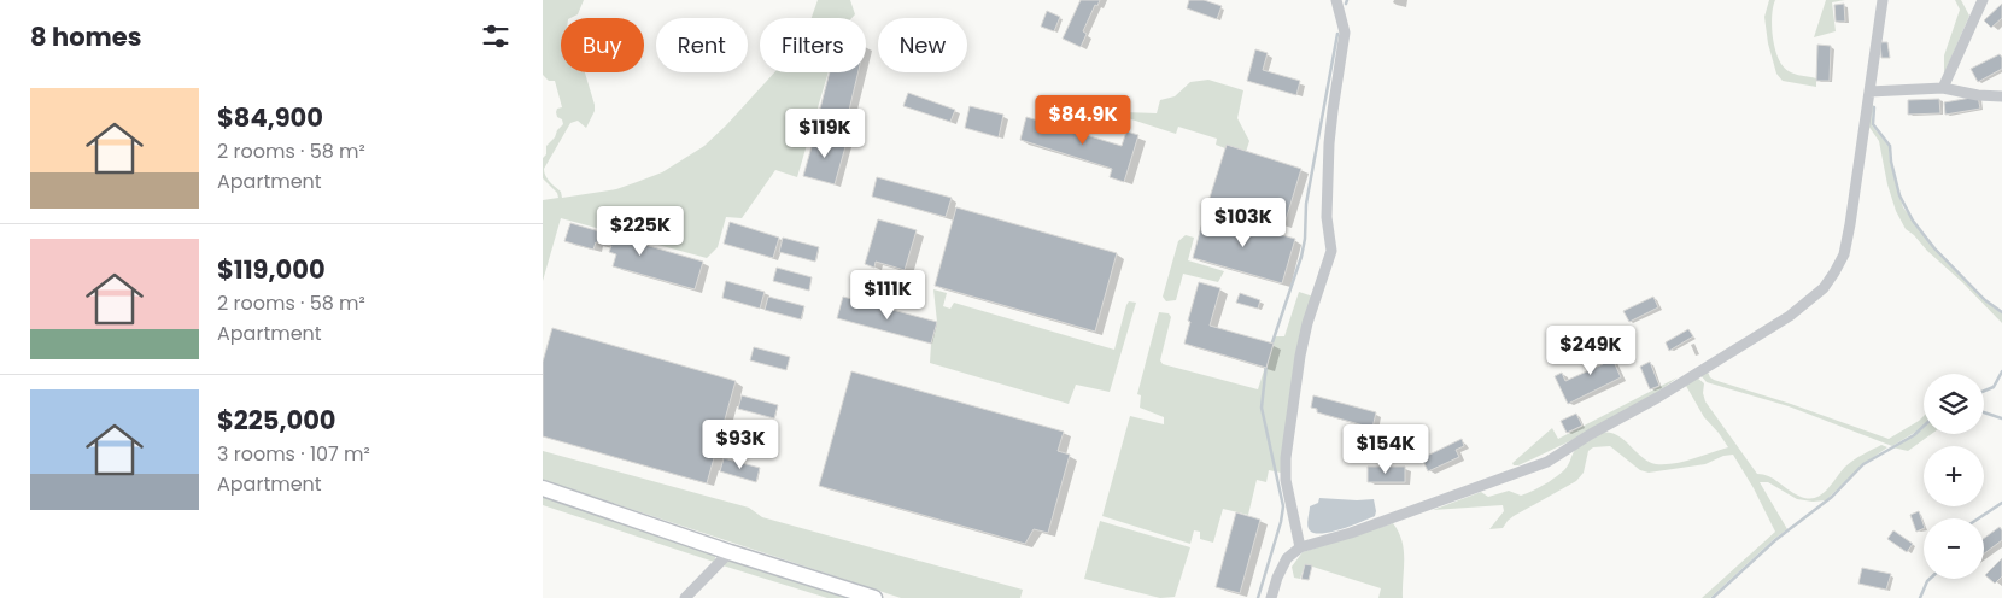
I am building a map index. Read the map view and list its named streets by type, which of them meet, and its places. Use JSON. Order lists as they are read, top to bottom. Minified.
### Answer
{"page":{"heading":"8 homes","chip":["Buy","Rent","Filters","New"],"list":[{"name":"$84,900","note":"2 rooms · 58 m² · Apartment"},{"name":"$119,000","note":"2 rooms · 58 m² · Apartment"},{"name":"$225,000","note":"3 rooms · 107 m² · Apartment"}],"price":["$84.9K","$119K","$103K","$225K","$111K","$249K","$93K","$154K"],"map_buttons":["+","−"]}}
